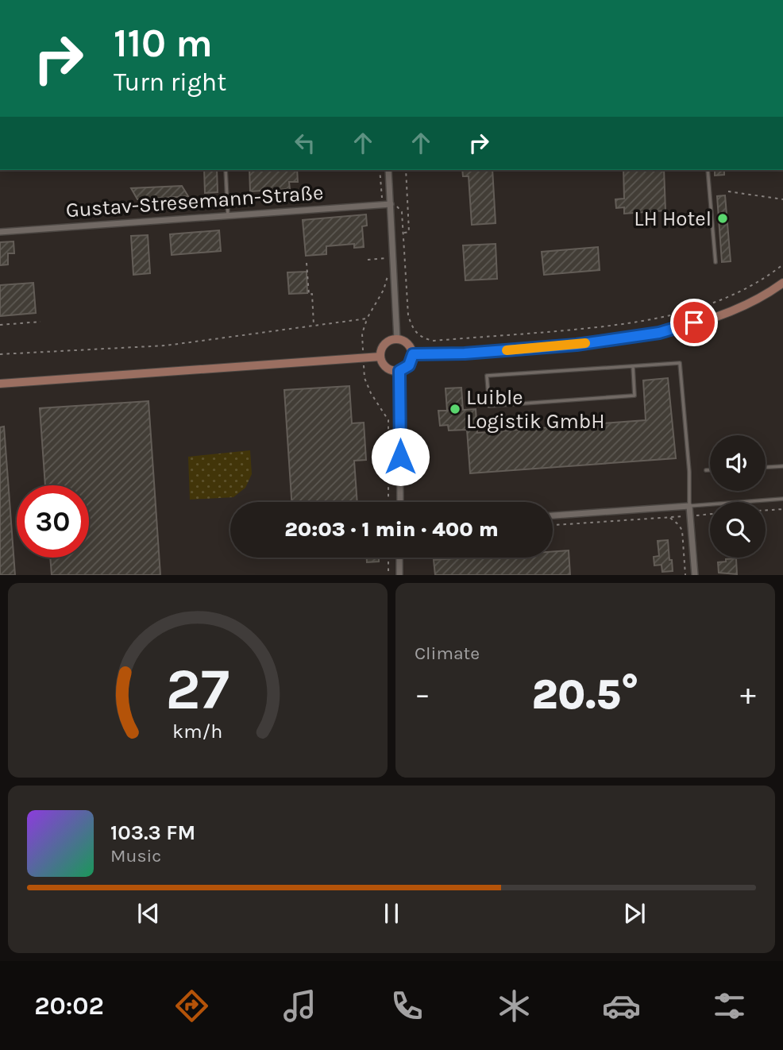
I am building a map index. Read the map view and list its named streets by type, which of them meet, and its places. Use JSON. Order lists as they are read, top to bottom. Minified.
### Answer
{"streets":{"street":["Gustav-Stresemann-Straße"]},"places":["LH Hotel","Luible Logistik GmbH"],"page":{"turn":["110 m","Turn right"],"limit":"30","trip":"20:03 · 1 min · 400 m","tile":"Climate","heat":["−","20.5°","+"],"song":["103.3 FM","Music"],"tabs":"20:02","gauge":["27","km/h"]}}
